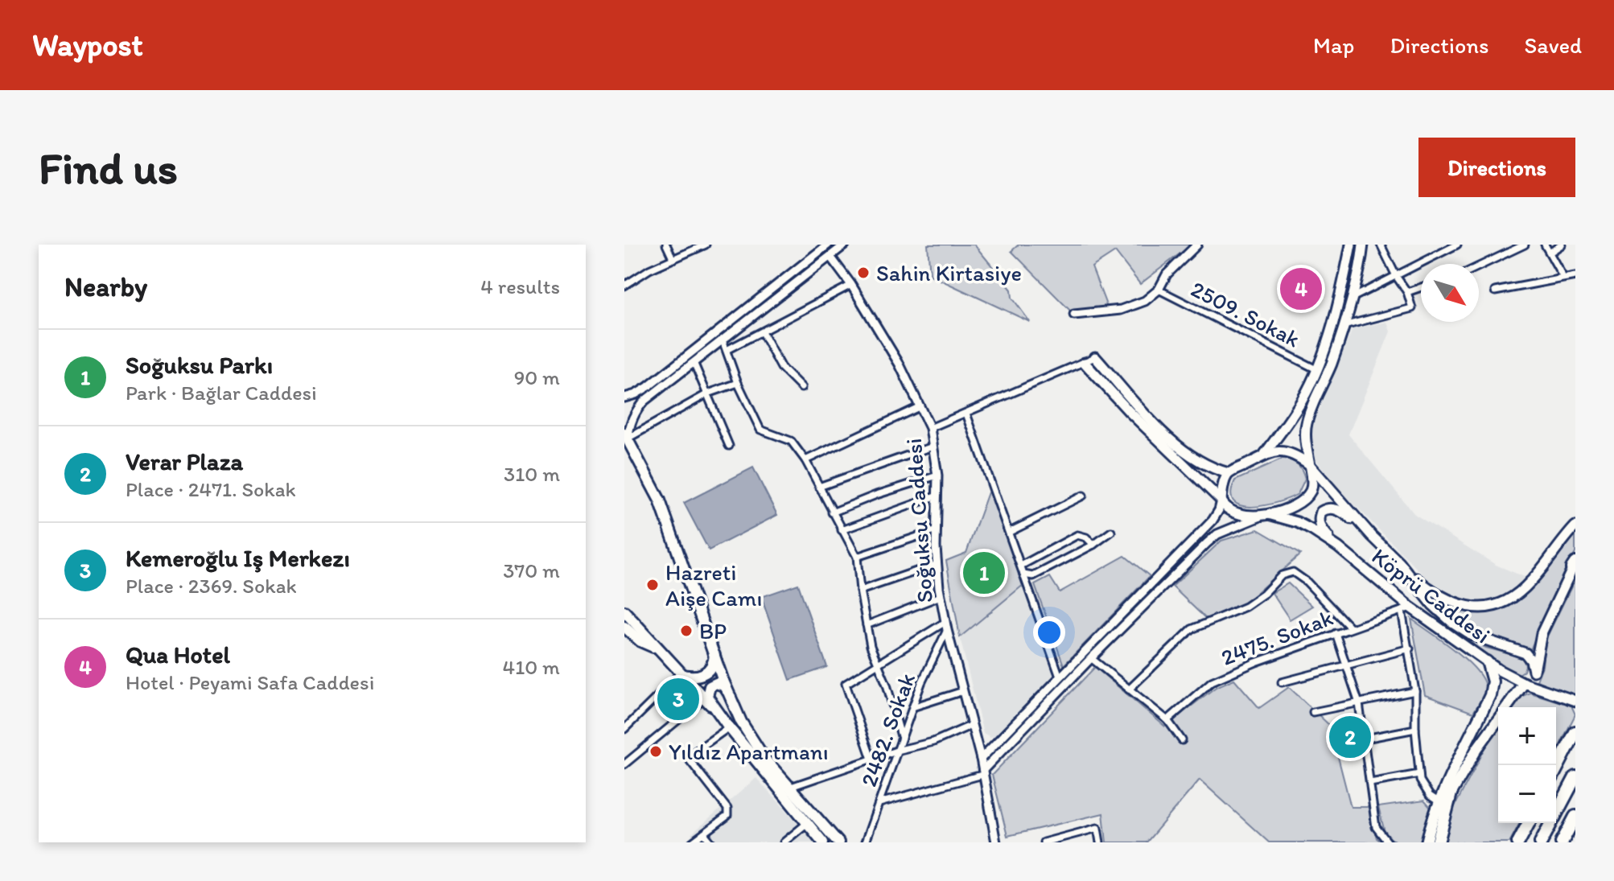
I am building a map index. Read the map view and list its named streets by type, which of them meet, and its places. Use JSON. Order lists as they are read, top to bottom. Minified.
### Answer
{"streets":{"main road":["Köprü Caddesi"],"street":["2509. Sokak","Soğuksu Caddesi","2475. Sokak","2482. Sokak"]},"crossings":[["Soğuksu Caddesi","2482. Sokak"],["Köprü Caddesi","2475. Sokak"]],"places":["Sahin Kirtasiye","Hazreti Aişe Camı","BP","Yıldız Apartmanı"],"north":"bottom right","page":{"header":"Waypost","nav":["Map","Directions","Saved"],"buttons":"Directions","title":"Find us","heading":["Nearby","4 results"],"pins":["4","1","3","2"],"list":[{"mark":"1","name":"Soğuksu Parkı","note":"Park · Bağlar Caddesi","value":"90 m"},{"mark":"2","name":"Verar Plaza","note":"Place · 2471. Sokak","value":"310 m"},{"mark":"3","name":"Kemeroğlu Iş Merkezı","note":"Place · 2369. Sokak","value":"370 m"},{"mark":"4","name":"Qua Hotel","note":"Hotel · Peyami Safa Caddesi","value":"410 m"}],"map_buttons":["+","−"]}}
